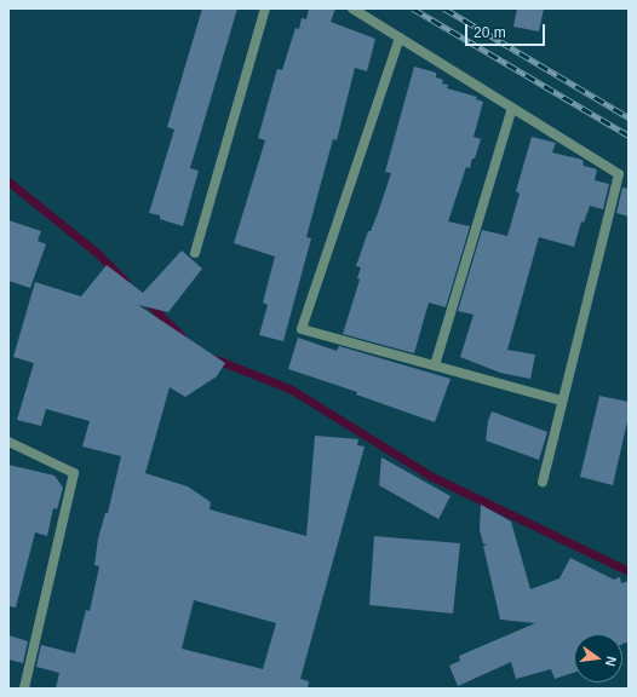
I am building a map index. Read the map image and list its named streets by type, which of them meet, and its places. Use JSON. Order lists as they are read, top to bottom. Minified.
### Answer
{"scale_bar":"20 m","north":"right"}
